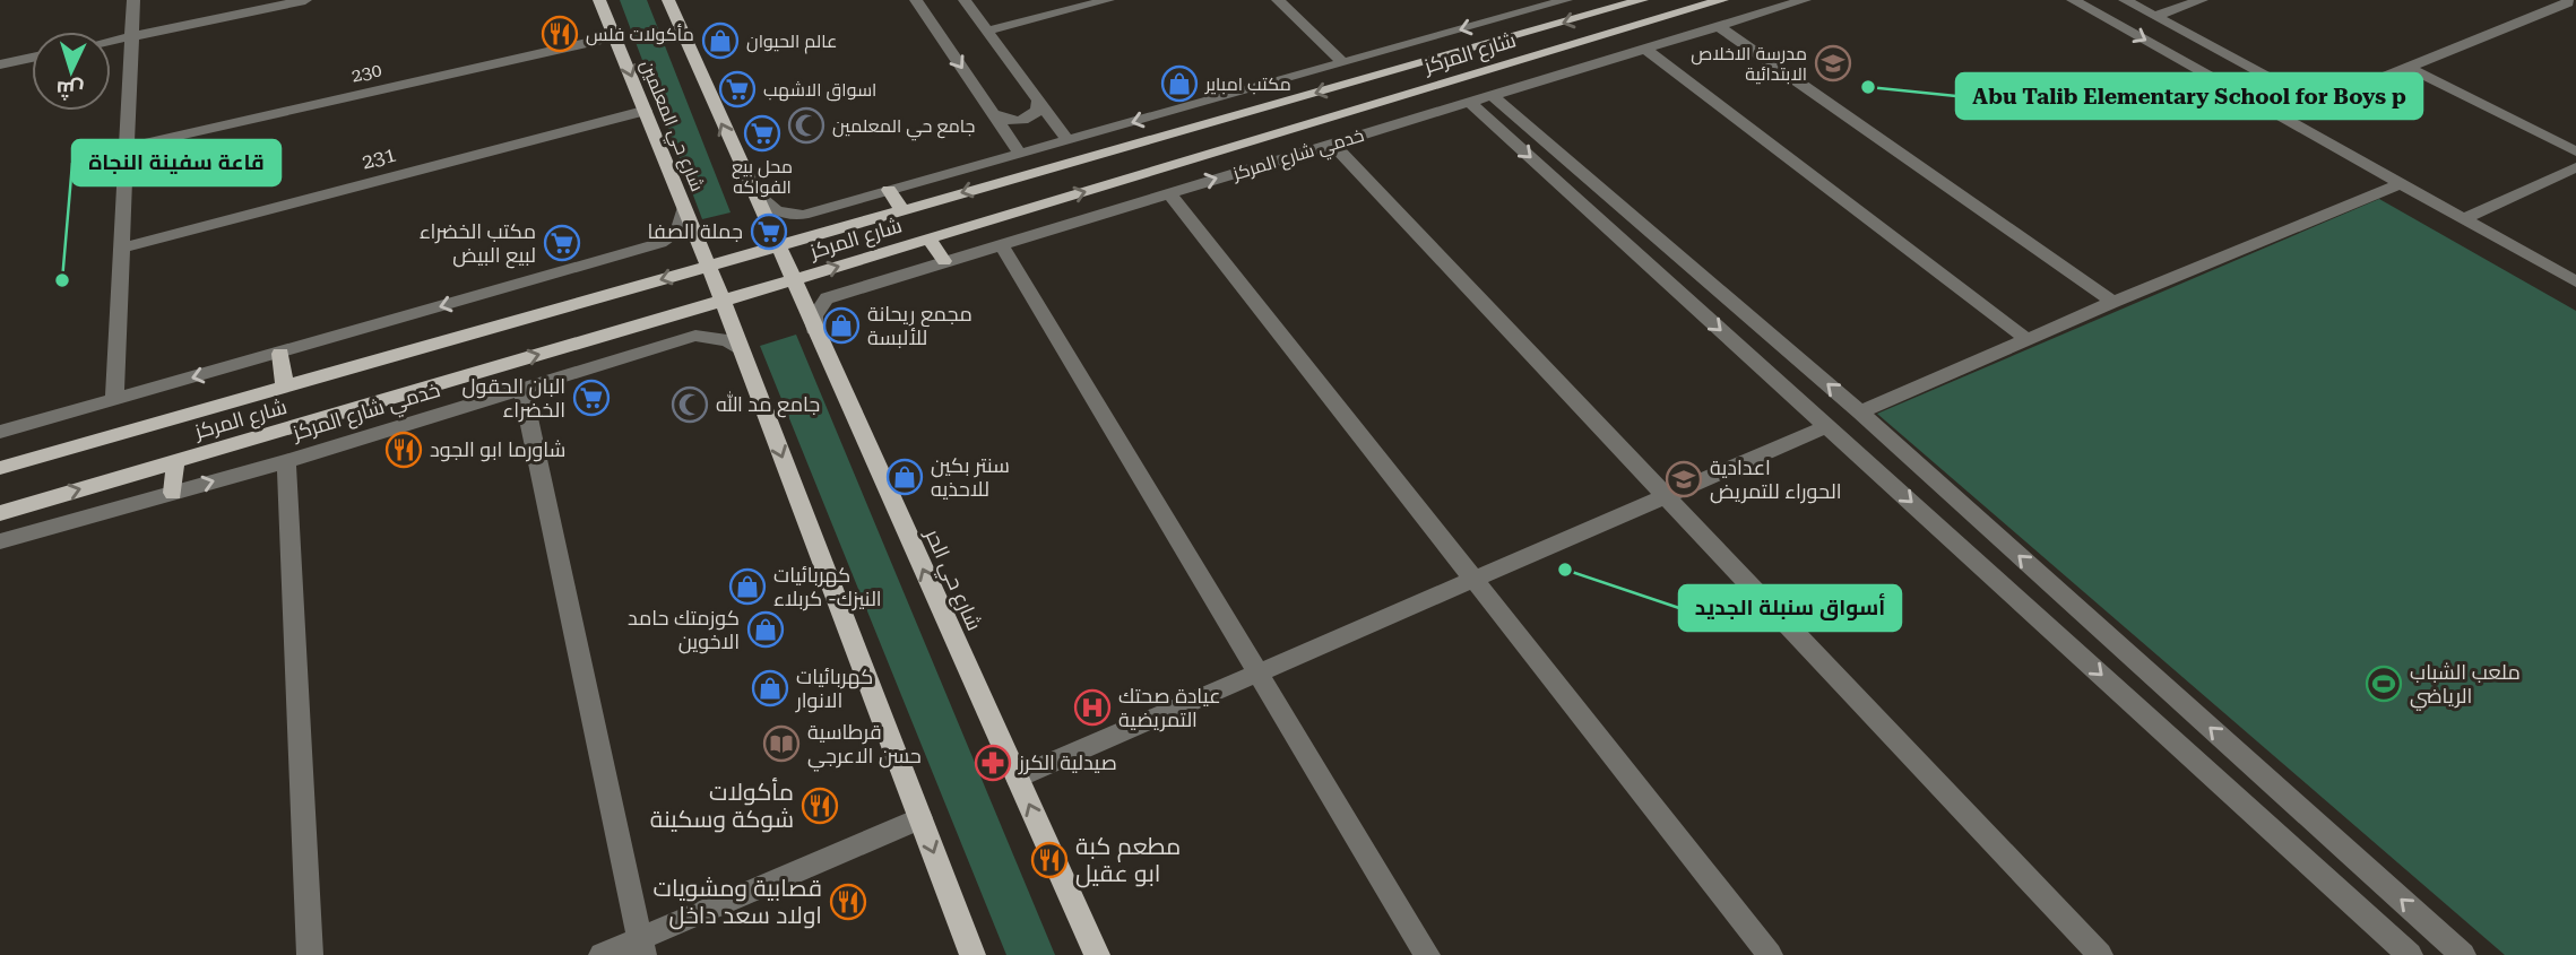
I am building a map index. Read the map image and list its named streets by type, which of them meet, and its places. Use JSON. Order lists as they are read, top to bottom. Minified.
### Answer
{"streets":{"main road":["شارع المركز","شارع حي المعلمين","شارع حي الحر"],"street":["230","خدمي شارع المركز","231"]},"crossings":[["شارع المركز","شارع حي المعلمين"],["شارع المركز","شارع حي الحر"],["230","شارع حي المعلمين"],["شارع حي المعلمين","231"],["خدمي شارع المركز","شارع حي الحر"]],"places":{"restaurant":["مأكولات فلس","شاورما ابو الجود","مأكولات شوكة وسكينة","مطعم كبة ابو عقيل","قصابية ومشويات اولاد سعد داخل"],"shop":["عالم الحيوان","مكتب امباير","مجمع ريحانة للألبسة","سنتر بكين للاحذيه","كهربائيات النيزك- كربلاء","كوزمتك حامد الاخوين","كهربائيات الانوار"],"school or university":["مدرسة الاخلاص الابتدائية","اعدادية الحوراء للتمريض"],"other":["Abu Talib Elementary School for Boys p","قاعة سفينة النجاة","أسواق سنبلة الجديد"],"supermarket":["اسواق الاشهب","محل بيع الفواكه","جملة الصفا","مكتب الخضراء لبيع البيض","البان الحقول الخضراء"],"mosque":["جامع حي المعلمين","جامع مد الله"],"sports":["ملعب الشباب الرياضي"],"hospital":["عيادة صحتك التمريضية"],"library":["قرطاسية حسن الاعرجي"],"pharmacy":["صيدلية الكرز"]},"north":"bottom"}
